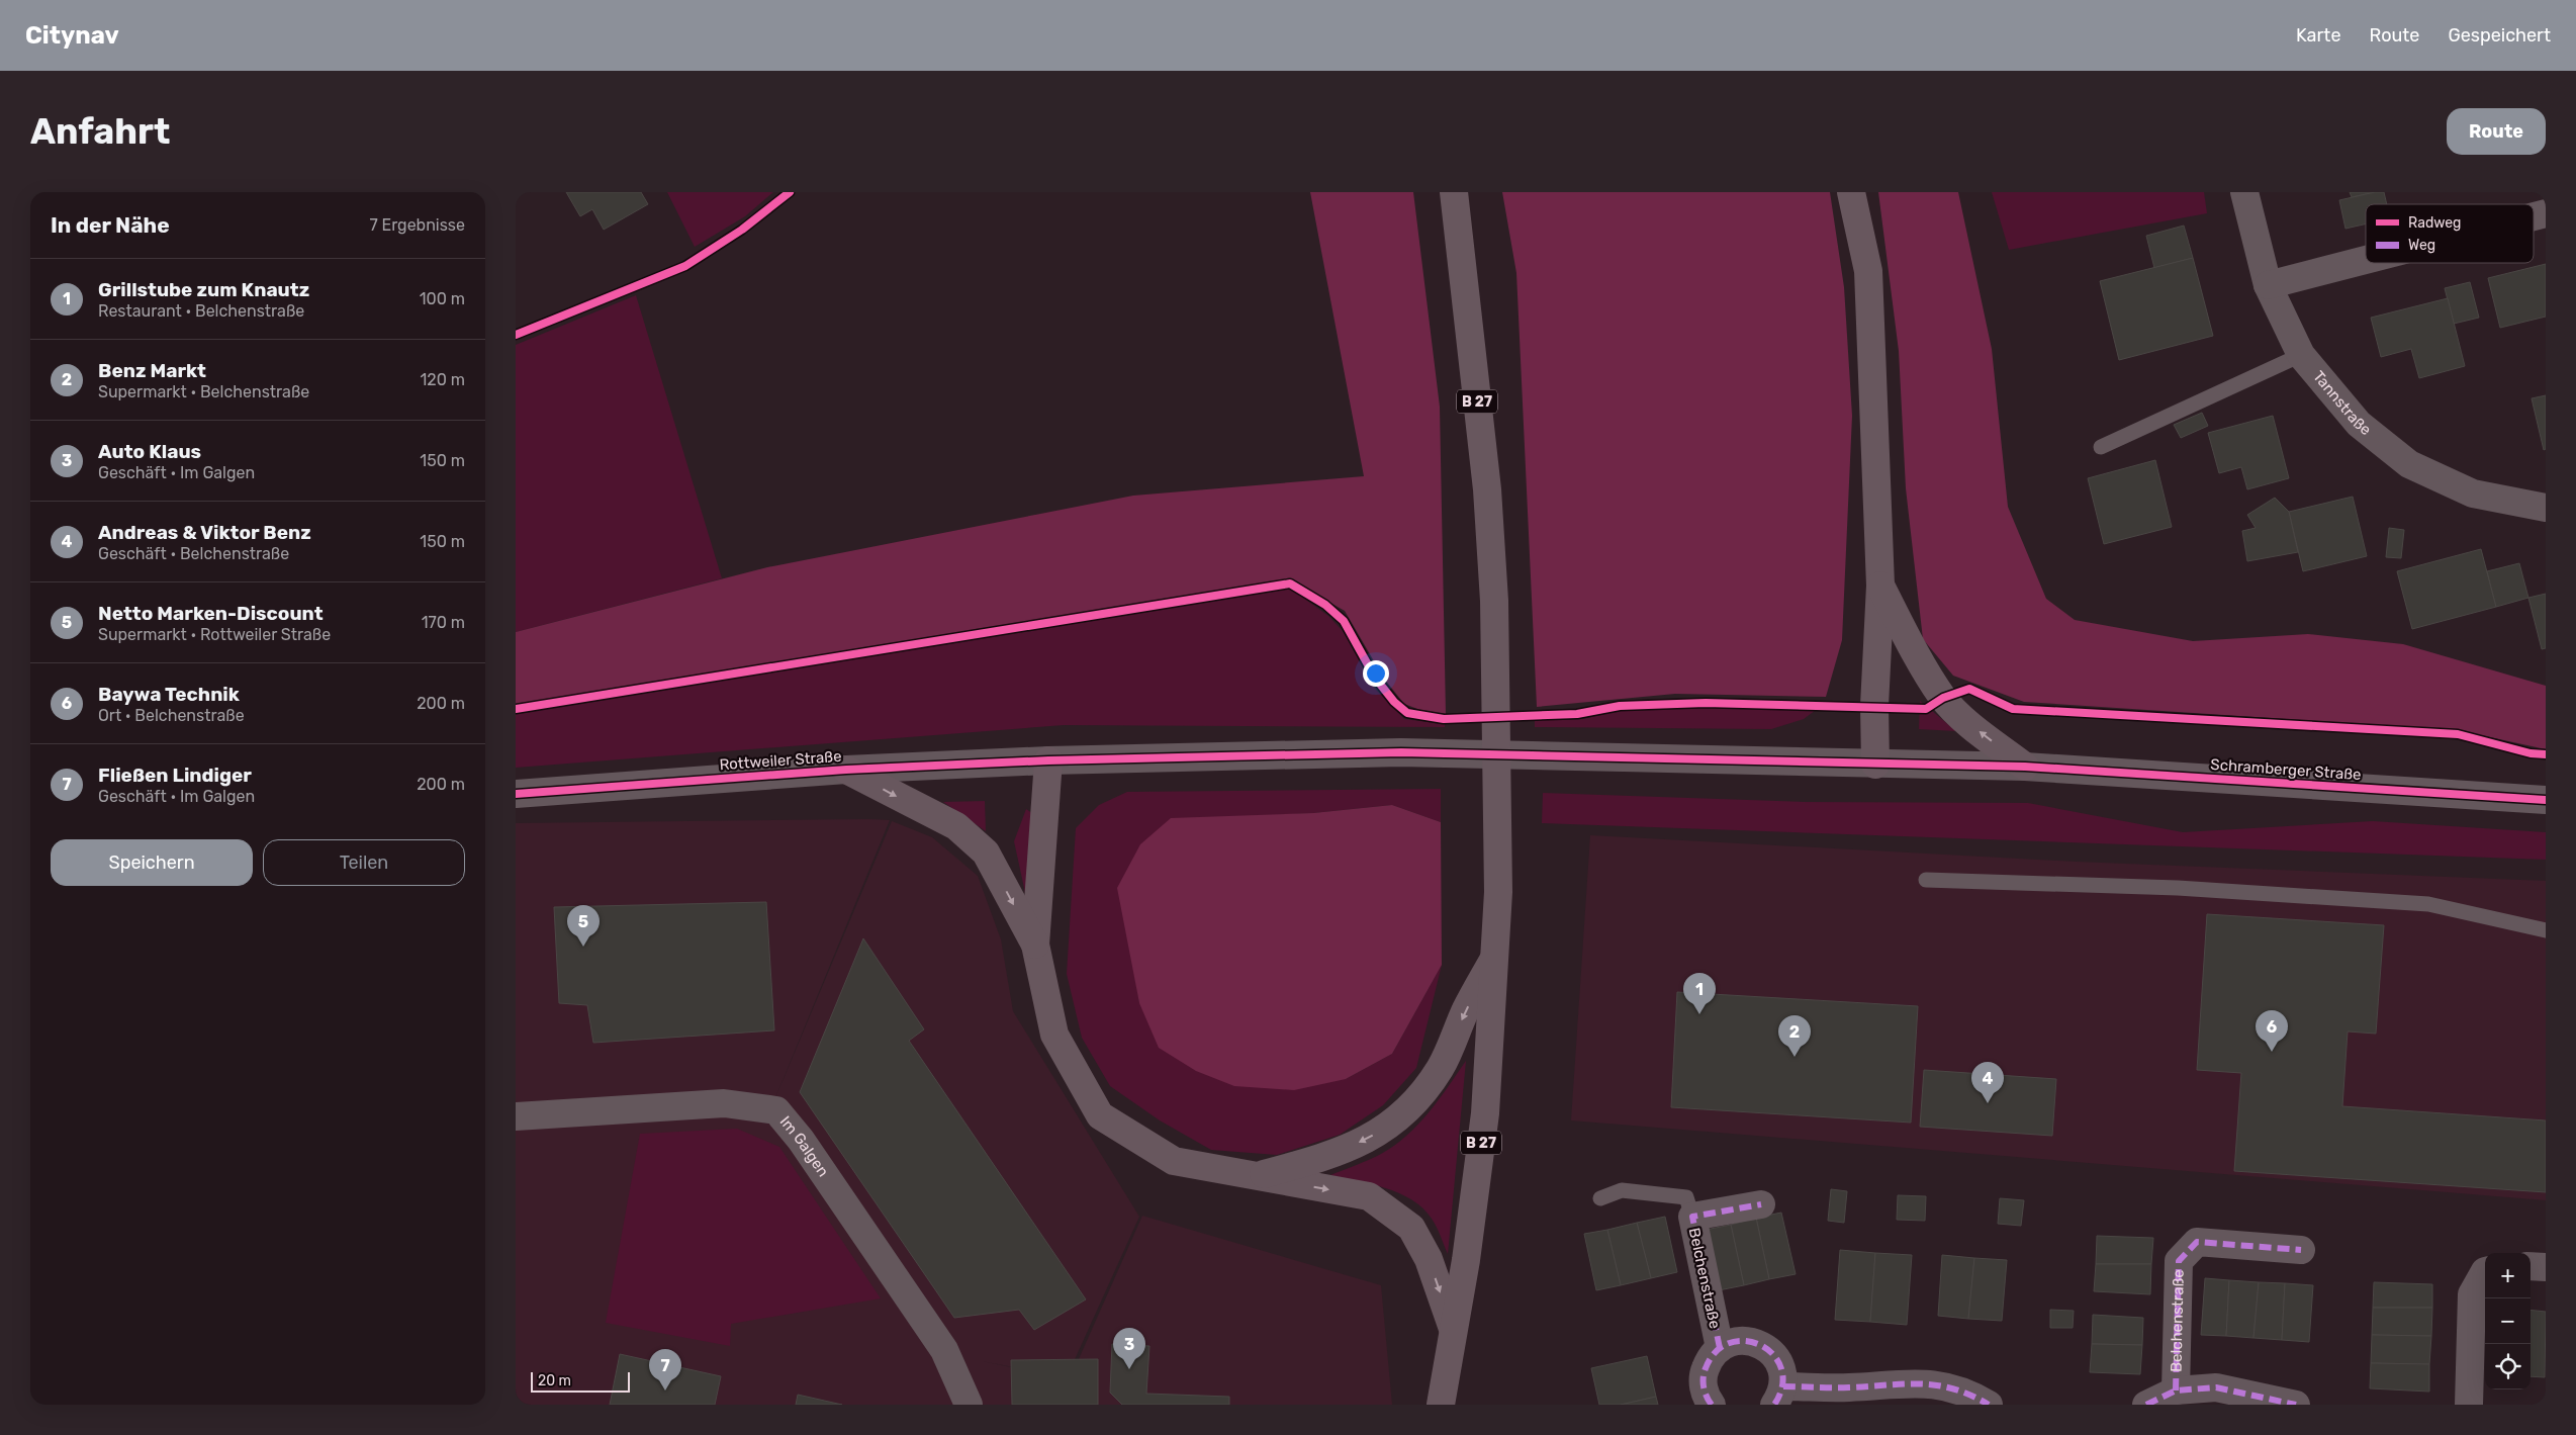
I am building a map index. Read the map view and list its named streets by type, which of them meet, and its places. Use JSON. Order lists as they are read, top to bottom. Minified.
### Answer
{"streets":{"main road":["B 27"],"street":["Tannstraße","Rottweiler Straße","Schramberger Straße","Im Galgen","Belchenstraße"]},"crossings":[["Rottweiler Straße","Schramberger Straße"]],"legend":["Radweg","Weg"],"scale_bar":"20 m","page":{"header":"Citynav","nav":["Karte","Route","Gespeichert"],"buttons":["Route",["Speichern","Teilen"]],"title":"Anfahrt","heading":["In der Nähe","7 Ergebnisse"],"list":[{"mark":"1","name":"Grillstube zum Knautz","note":"Restaurant · Belchenstraße","value":"100 m"},{"mark":"2","name":"Benz Markt","note":"Supermarkt · Belchenstraße","value":"120 m"},{"mark":"3","name":"Auto Klaus","note":"Geschäft · Im Galgen","value":"150 m"},{"mark":"4","name":"Andreas & Viktor Benz","note":"Geschäft · Belchenstraße","value":"150 m"},{"mark":"5","name":"Netto Marken-Discount","note":"Supermarkt · Rottweiler Straße","value":"170 m"},{"mark":"6","name":"Baywa Technik","note":"Ort · Belchenstraße","value":"200 m"},{"mark":"7","name":"Fließen Lindiger","note":"Geschäft · Im Galgen","value":"200 m"}],"pins":["5","1","6","2","4","3","7"],"map_buttons":["+","−"],"scale":"20 m"}}
